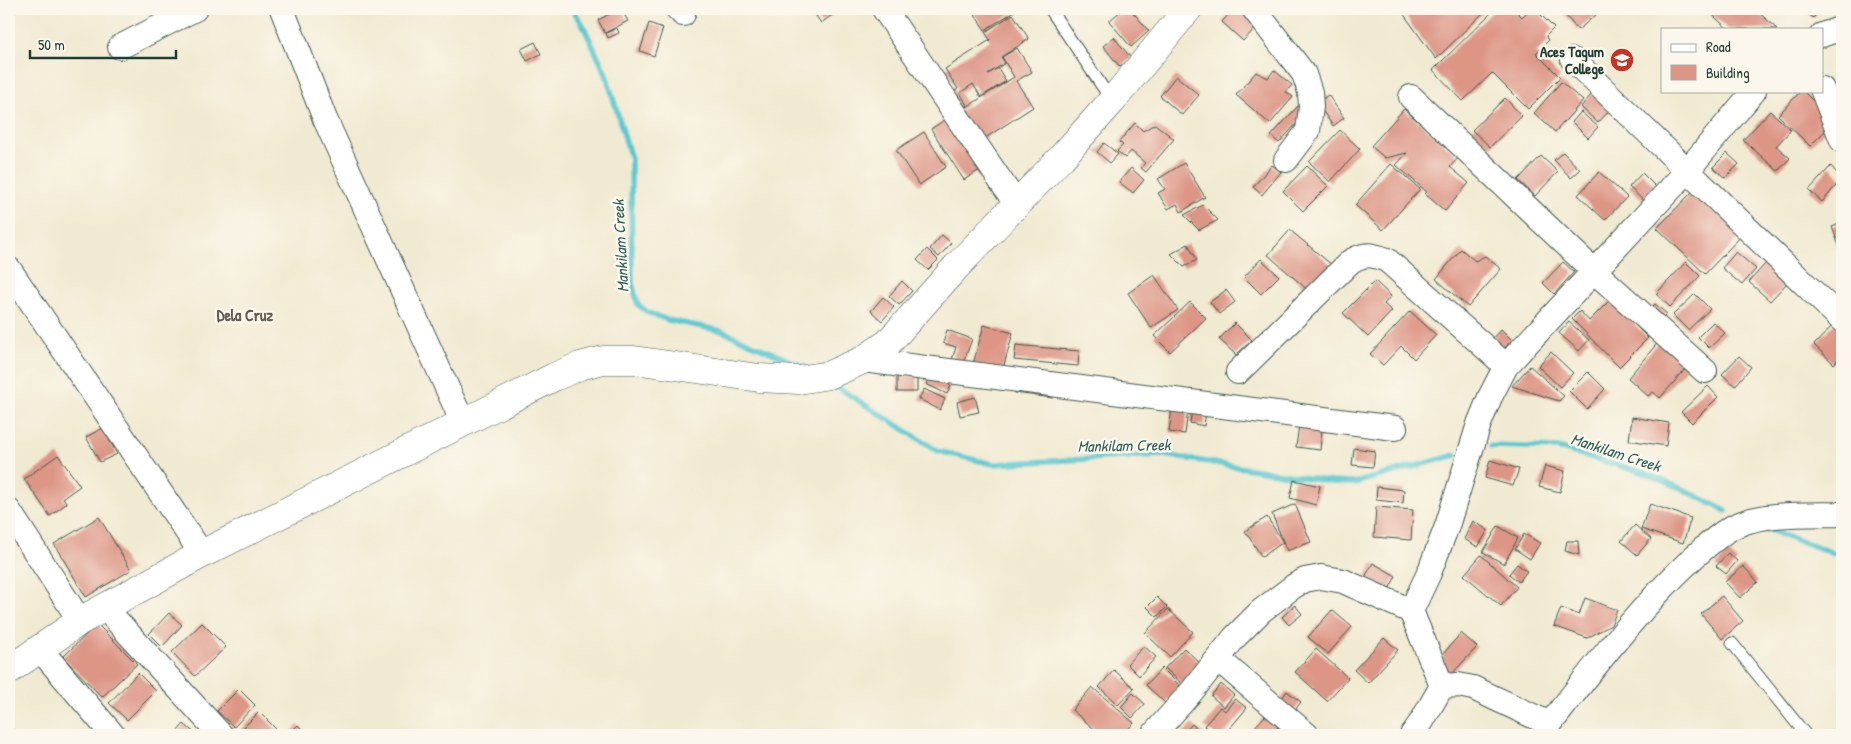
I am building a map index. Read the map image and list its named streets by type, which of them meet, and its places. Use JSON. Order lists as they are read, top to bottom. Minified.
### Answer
{"districts":["Dela Cruz"],"water":["Mankilam Creek"],"places":{"school or university":["Aces Tagum College"]},"legend":["Road","Building"],"scale_bar":"50 m"}
